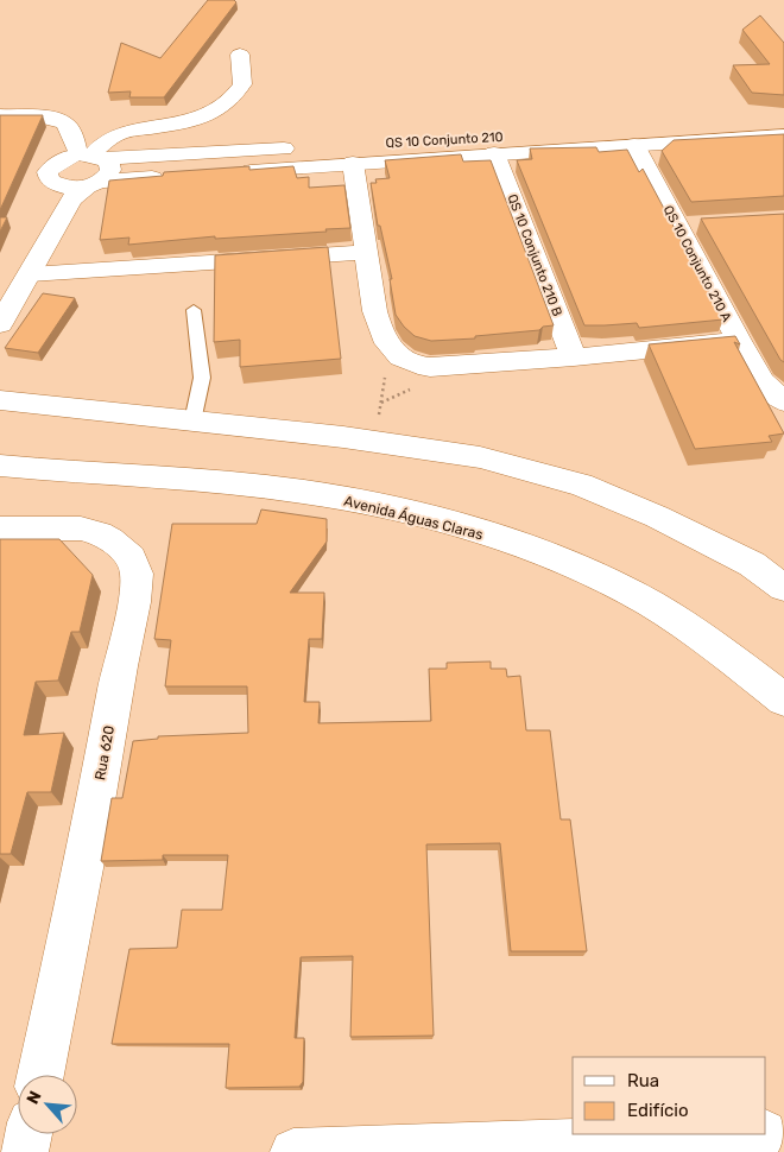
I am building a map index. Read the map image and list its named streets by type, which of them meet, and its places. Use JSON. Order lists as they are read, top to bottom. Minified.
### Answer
{"streets":{"street":["QS 10 Conjunto 210","QS 10 Conjunto 210 B","QS 10 Conjunto 210 A","Avenida Águas Claras","Rua 620"]},"crossings":[["QS 10 Conjunto 210","QS 10 Conjunto 210 B"],["QS 10 Conjunto 210","QS 10 Conjunto 210 A"]],"legend":["Rua","Edifício"],"north":"top left"}
